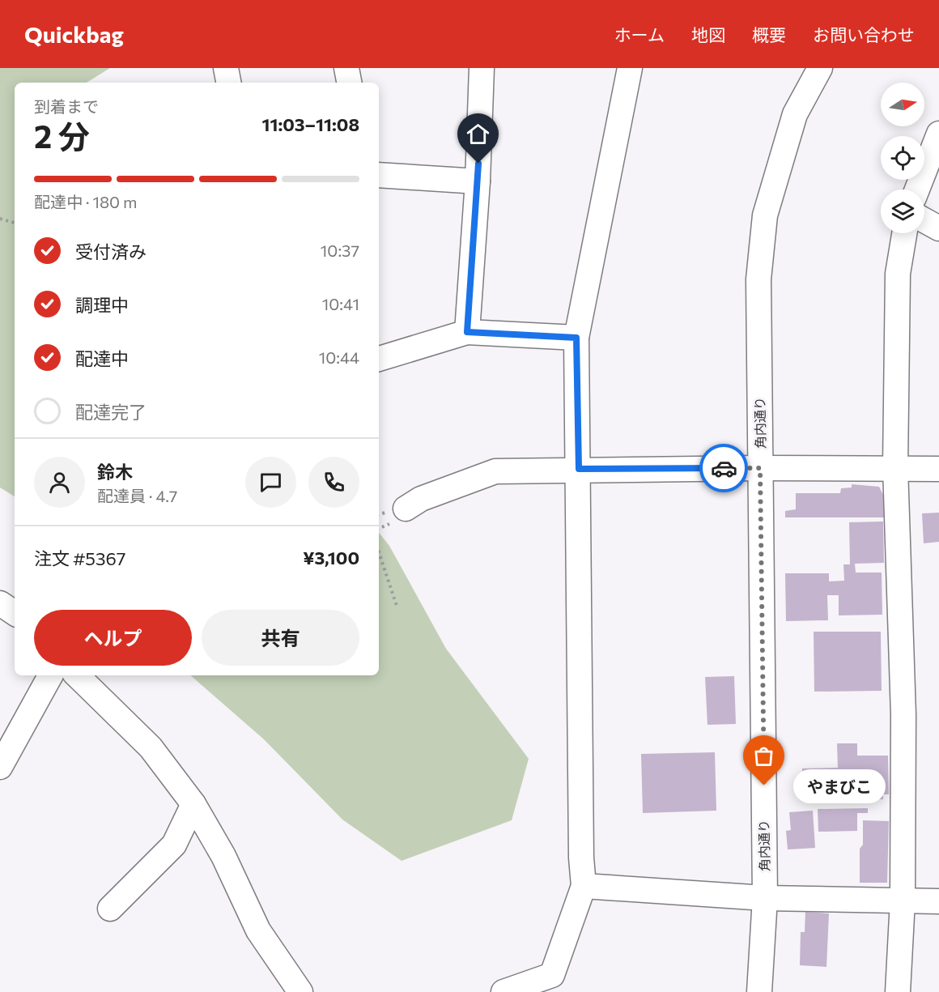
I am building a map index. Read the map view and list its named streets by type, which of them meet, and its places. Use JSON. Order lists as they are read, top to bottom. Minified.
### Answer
{"streets":{"street":["角内通り"]},"places":["やまびこ"],"north":"right","page":{"header":"Quickbag","nav":["ホーム","地図","概要","お問い合わせ"],"heading":["2 分","到着まで","11:03–11:08"],"panel":["鈴木","配達員 · 4.7","注文 #5367","¥3,100"],"bar":"配達中 · 180 m","list":[["受付済み","10:37"],["調理中","10:41"],["配達中","10:44"],"配達完了"],"buttons":["ヘルプ","共有"],"bubble":"やまびこ"}}
